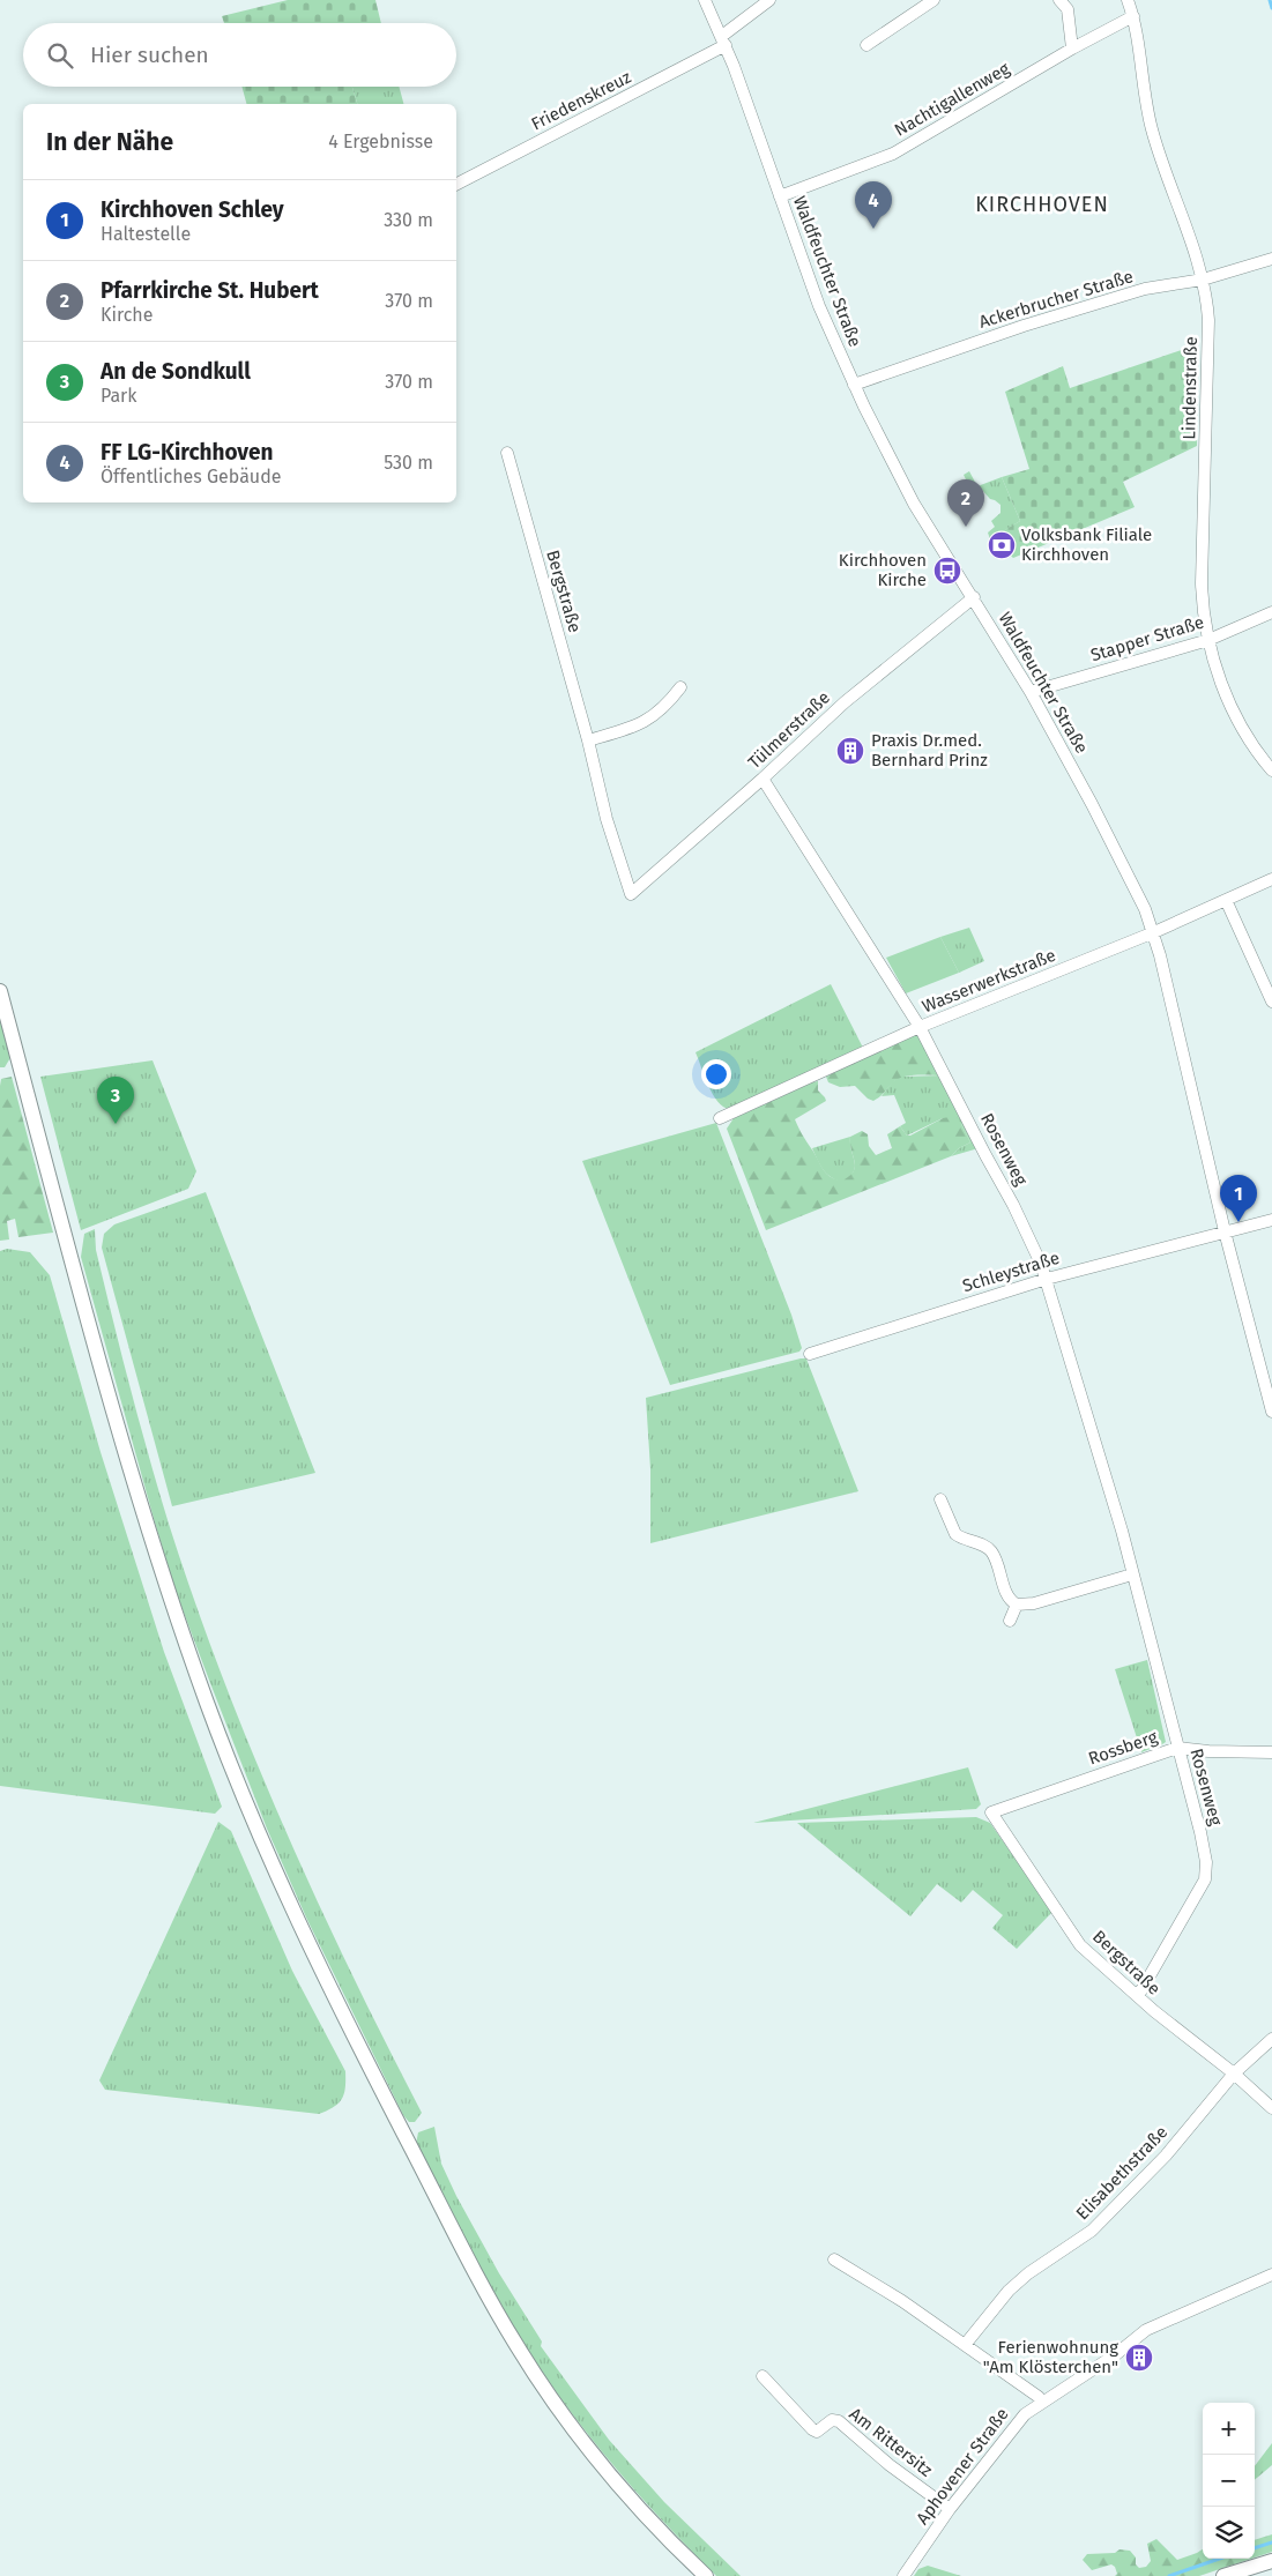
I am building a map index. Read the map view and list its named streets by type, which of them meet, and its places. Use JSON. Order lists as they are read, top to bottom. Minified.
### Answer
{"streets":{"street":["Nachtigallenweg","Friedenskreuz","Waldfeuchter Straße","Ackerbrucher Straße","Lindenstraße","Bergstraße","Stapper Straße","Tülmerstraße","Wasserwerkstraße","Rosenweg","Schleystraße","Rossberg","Elisabethstraße","Am Rittersitz","Aphovener Straße"]},"crossings":[["Nachtigallenweg","Waldfeuchter Straße"],["Nachtigallenweg","Lindenstraße"],["Friedenskreuz","Waldfeuchter Straße"],["Waldfeuchter Straße","Ackerbrucher Straße"],["Waldfeuchter Straße","Stapper Straße"],["Waldfeuchter Straße","Tülmerstraße"],["Waldfeuchter Straße","Wasserwerkstraße"],["Waldfeuchter Straße","Schleystraße"],["Ackerbrucher Straße","Lindenstraße"],["Lindenstraße","Stapper Straße"],["Bergstraße","Tülmerstraße"],["Bergstraße","Rosenweg"],["Bergstraße","Rossberg"],["Bergstraße","Elisabethstraße"],["Tülmerstraße","Rosenweg"],["Wasserwerkstraße","Rosenweg"],["Rosenweg","Schleystraße"],["Rosenweg","Rossberg"],["Am Rittersitz","Aphovener Straße"]],"districts":["KIRCHHOVEN"],"places":{"bank":["Volksbank Filiale Kirchhoven"],"bus stop":["Kirchhoven Kirche"],"building":["Praxis Dr.med. Bernhard Prinz","Ferienwohnung \"Am Klösterchen\""]},"page":{"search":"Hier suchen","heading":["In der Nähe","4 Ergebnisse"],"list":[{"mark":"1","name":"Kirchhoven Schley","note":"Haltestelle","value":"330 m"},{"mark":"2","name":"Pfarrkirche St. Hubert","note":"Kirche","value":"370 m"},{"mark":"3","name":"An de Sondkull","note":"Park","value":"370 m"},{"mark":"4","name":"FF LG-Kirchhoven","note":"Öffentliches Gebäude","value":"530 m"}],"pins":["4","2","3","1"],"map_buttons":["+","−"]}}
